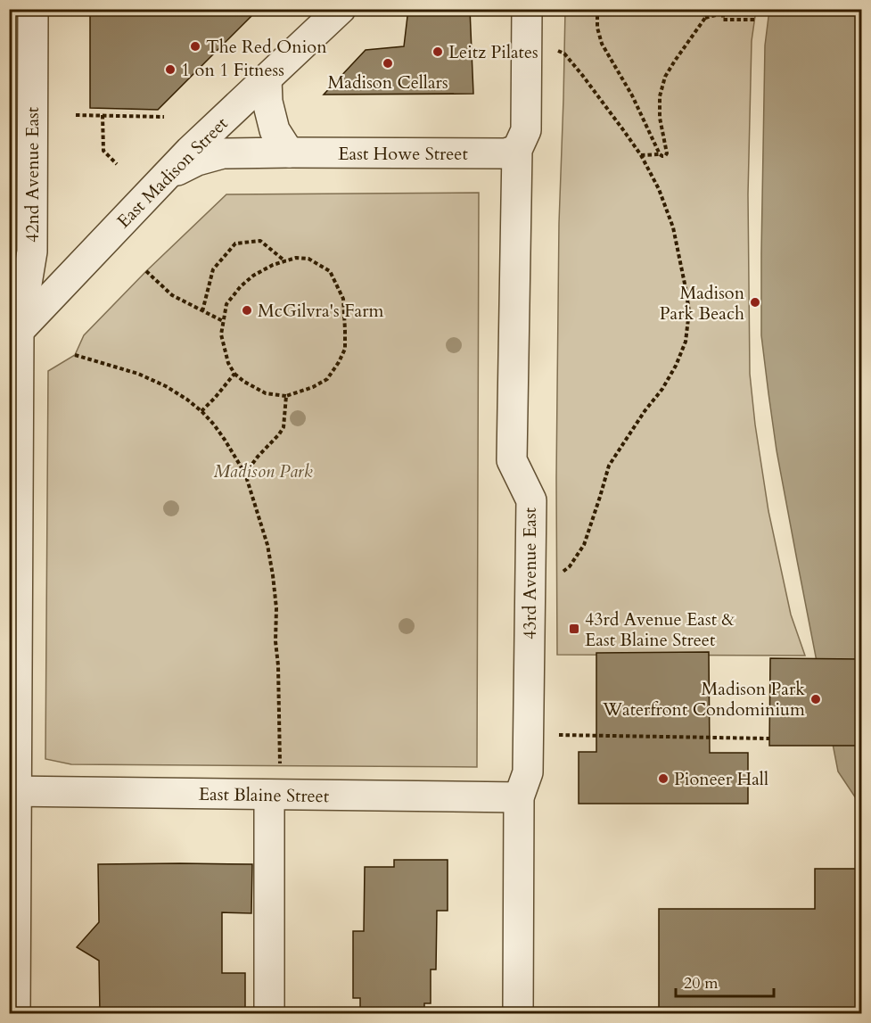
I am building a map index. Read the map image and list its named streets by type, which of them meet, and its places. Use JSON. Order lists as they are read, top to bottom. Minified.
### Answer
{"streets":{"street":["East Howe Street","East Madison Street","42nd Avenue East","43rd Avenue East","East Blaine Street"]},"crossings":[["East Howe Street","East Madison Street"],["East Howe Street","43rd Avenue East"],["East Madison Street","42nd Avenue East"],["42nd Avenue East","East Blaine Street"],["43rd Avenue East","East Blaine Street"]],"parks":["Madison Park"],"places":{"other":["The Red Onion","Leitz Pilates","Madison Cellars","1 on 1 Fitness","Madison Park Beach","McGilvra's Farm","Madison Park Waterfront Condominium","Pioneer Hall"],"transit":["43rd Avenue East & East Blaine Street"]},"scale_bar":"20 m"}
